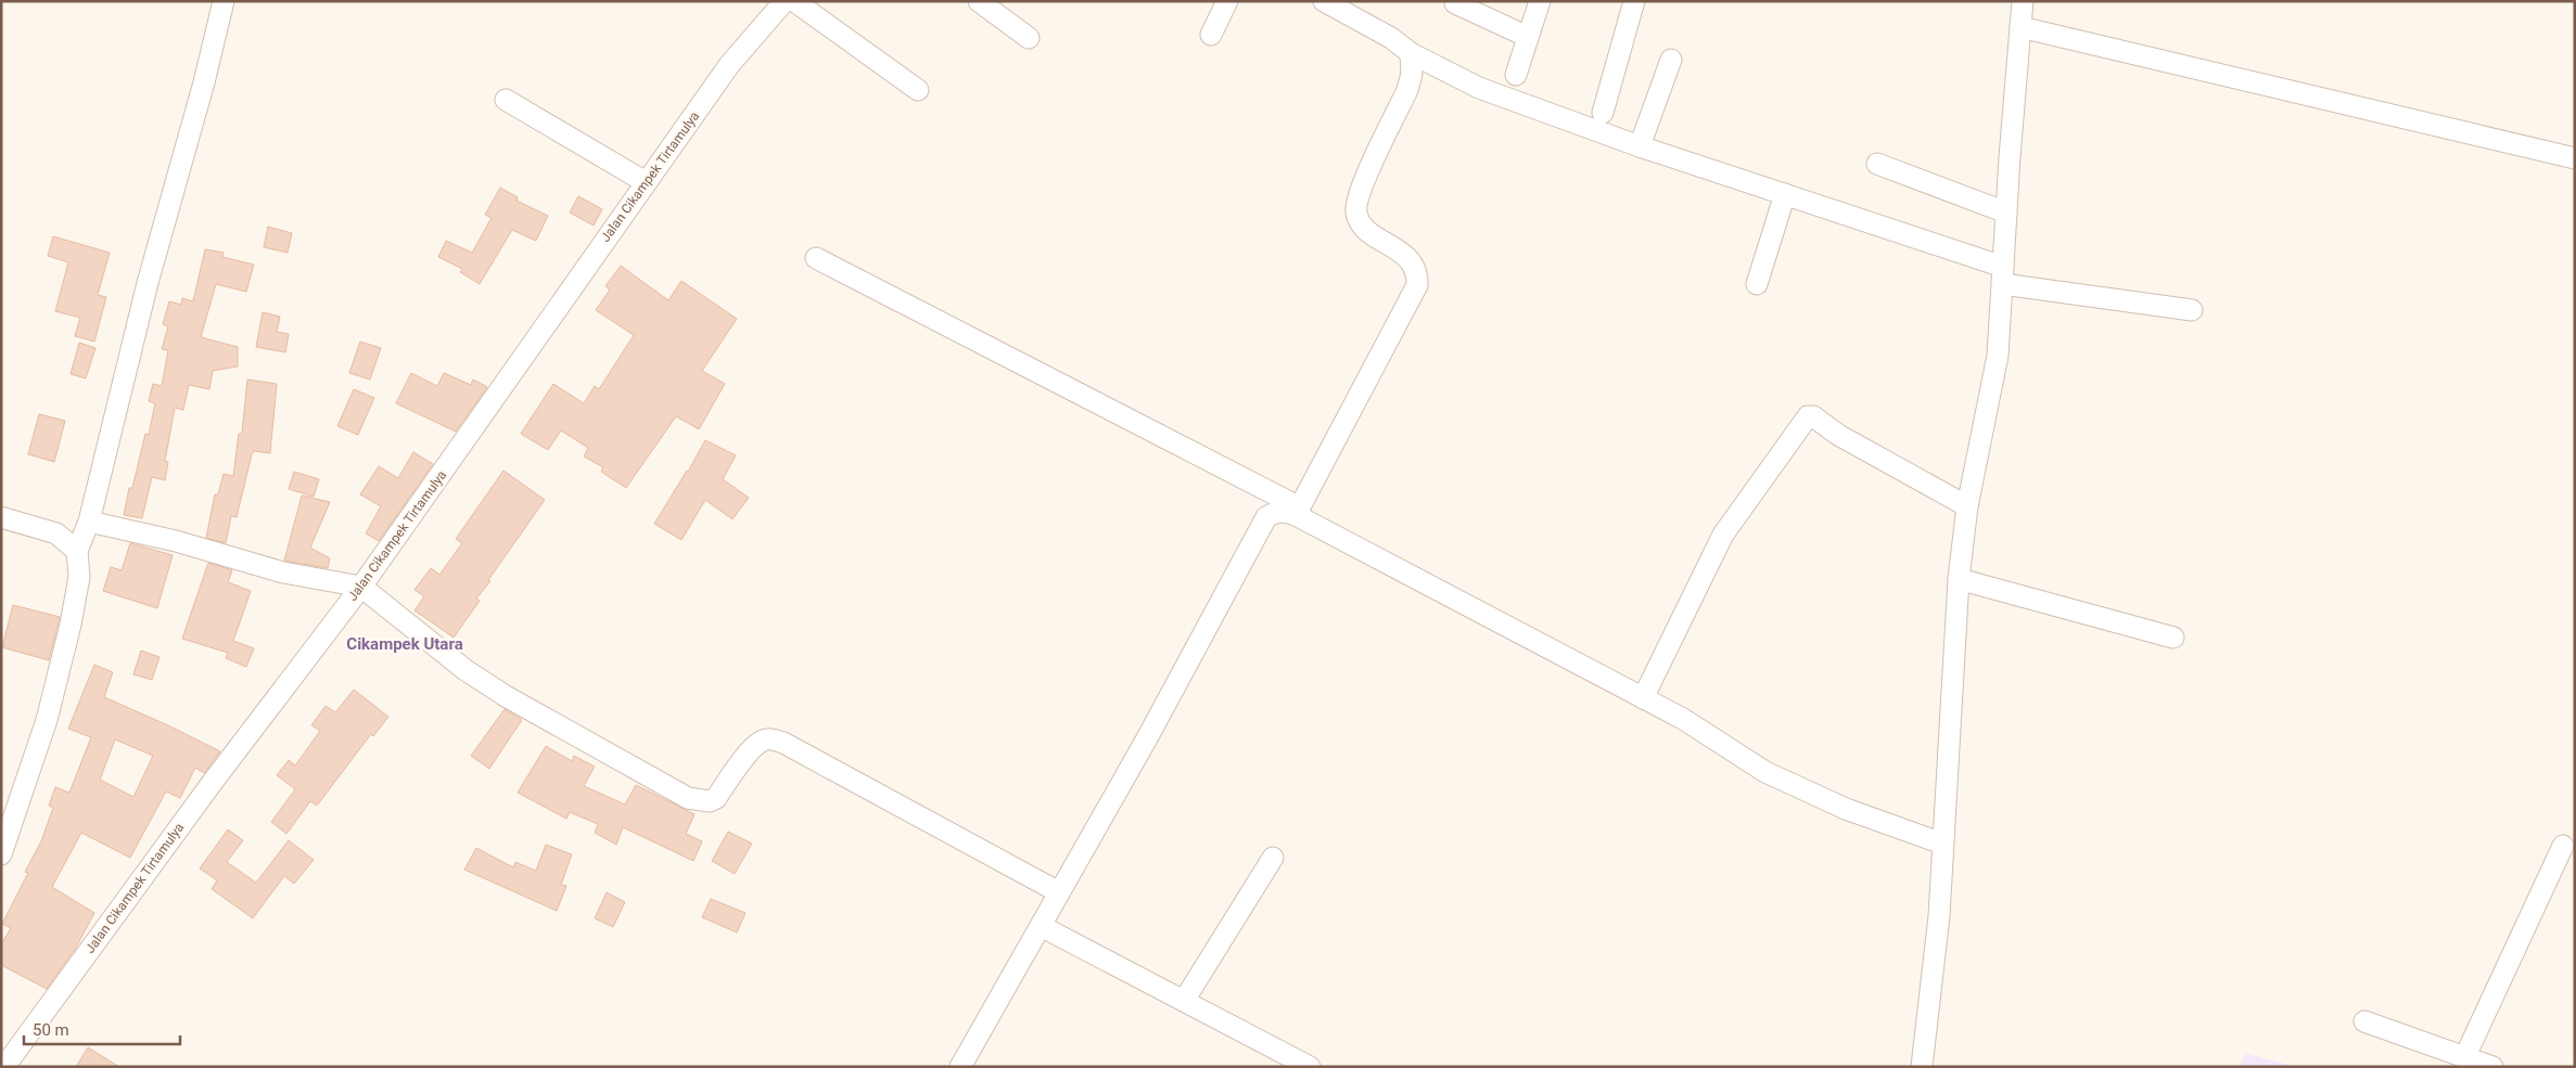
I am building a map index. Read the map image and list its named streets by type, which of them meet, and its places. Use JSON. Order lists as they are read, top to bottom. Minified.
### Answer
{"streets":{"street":["Jalan Cikampek Tirtamulya"]},"districts":["Cikampek Utara"],"scale_bar":"50 m"}
